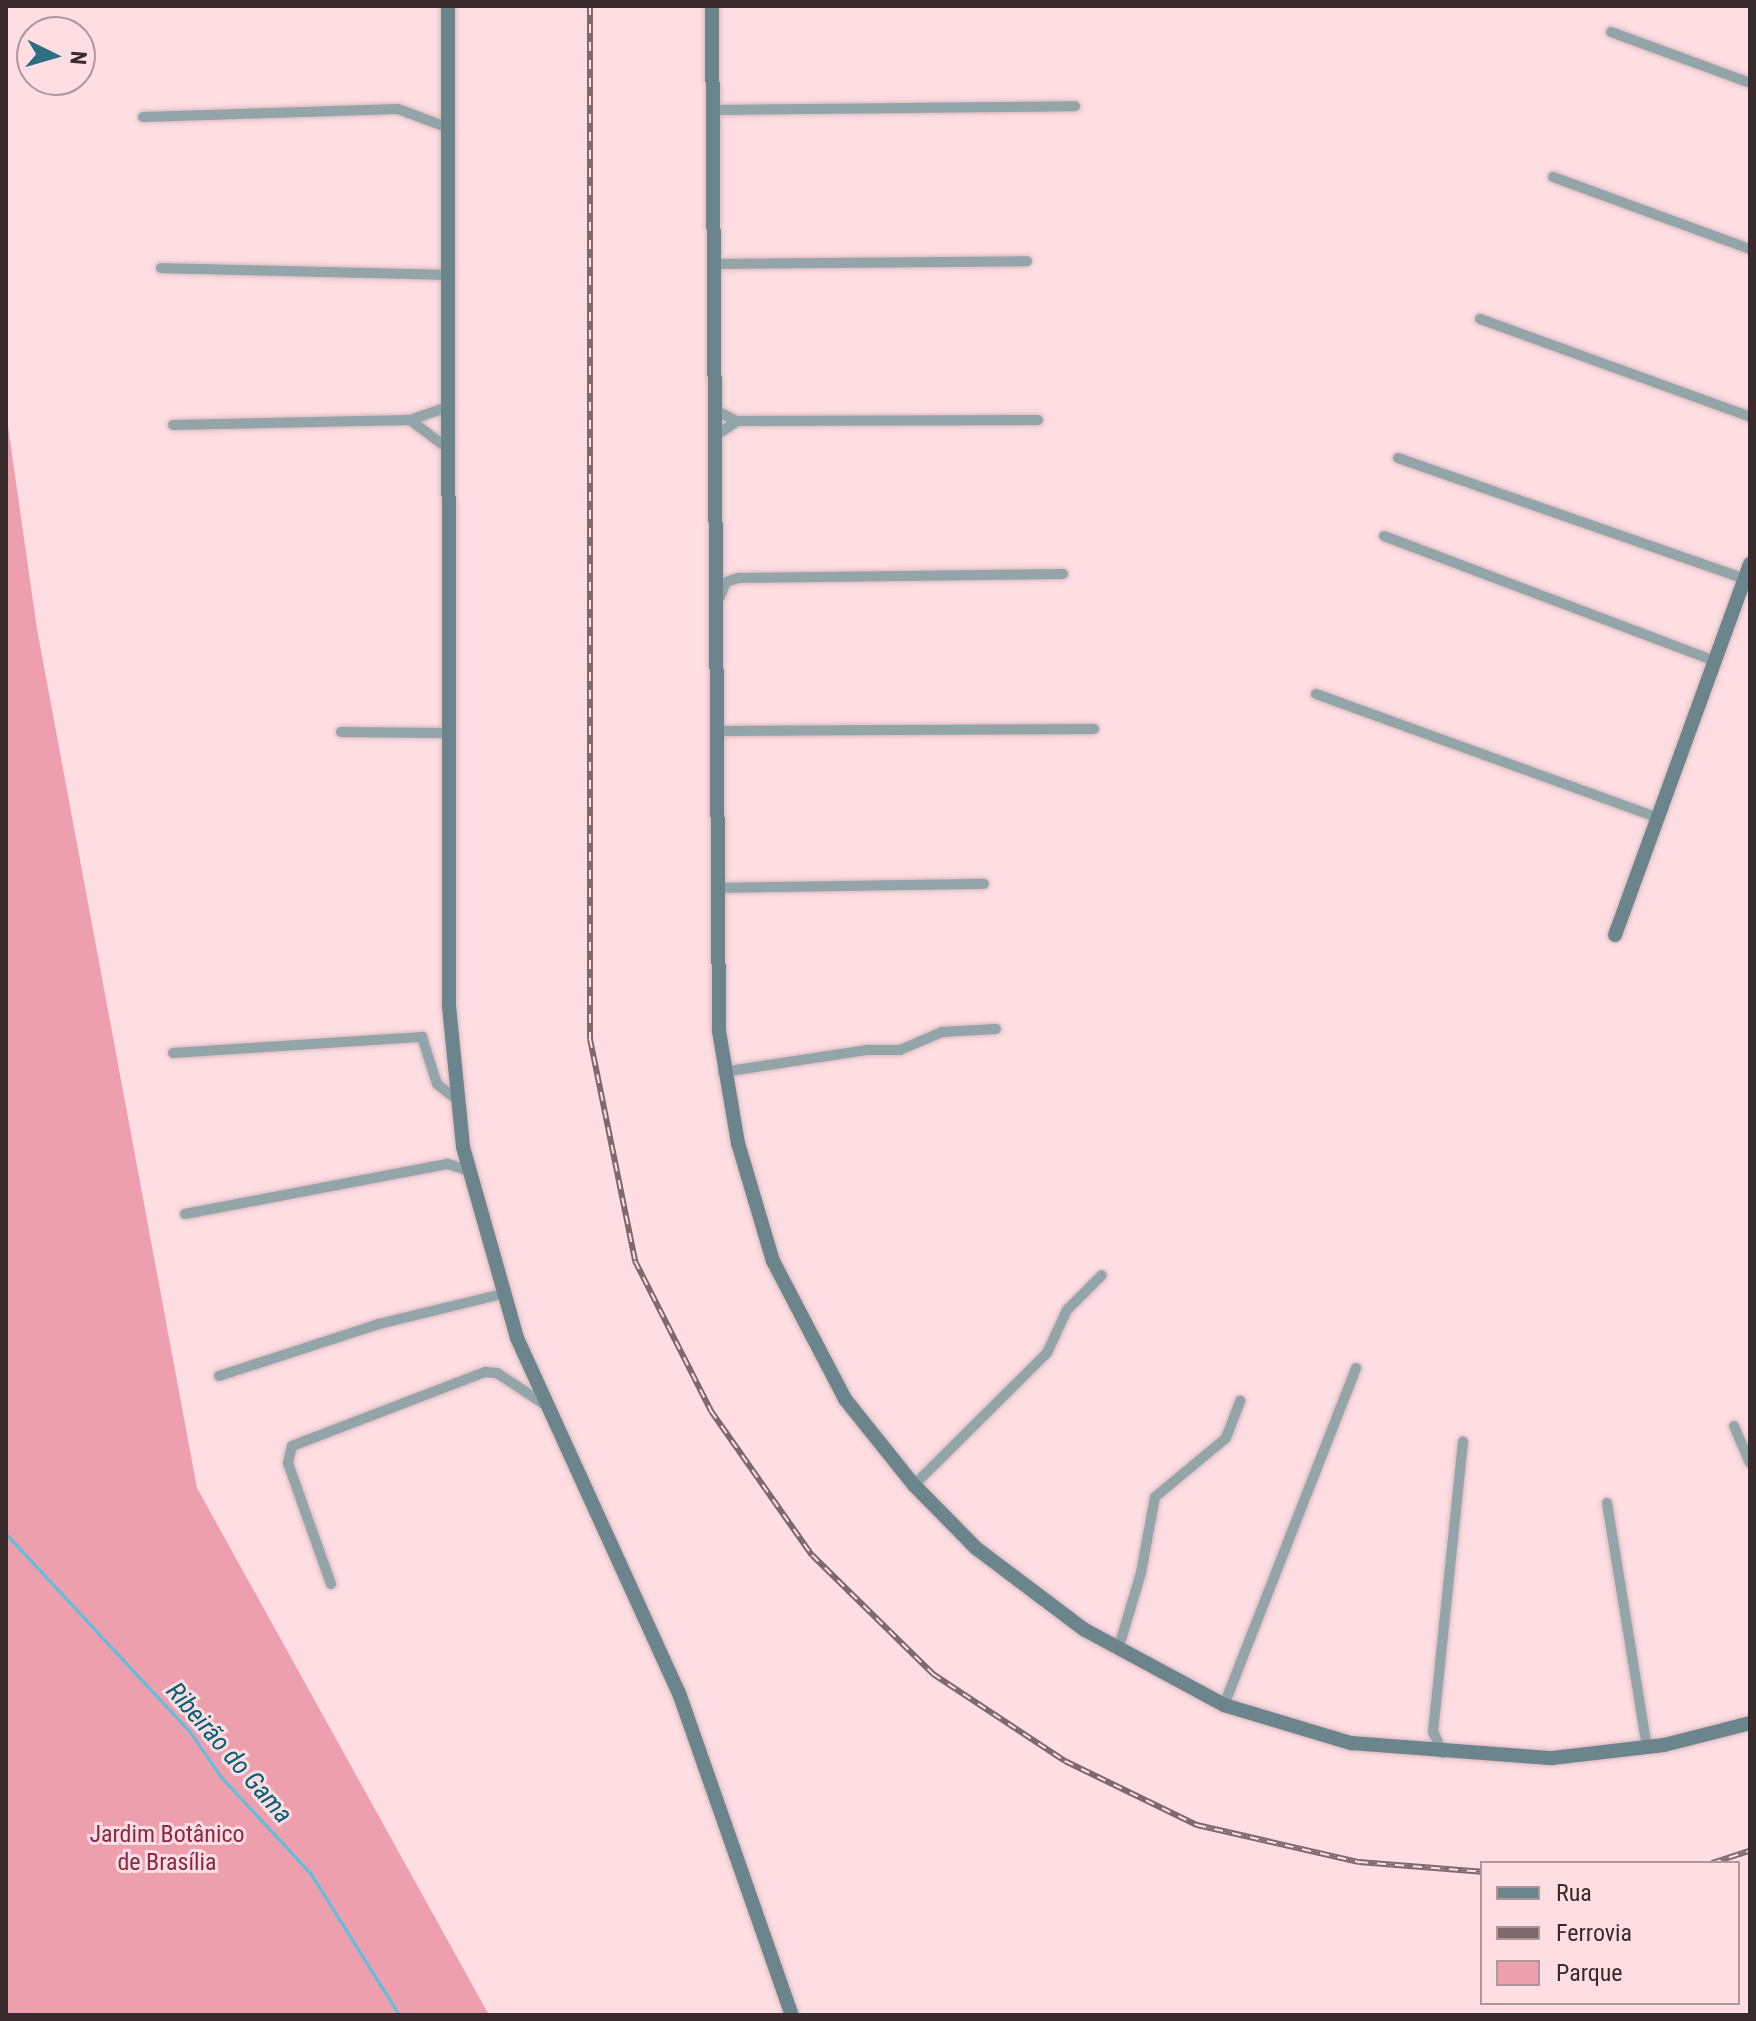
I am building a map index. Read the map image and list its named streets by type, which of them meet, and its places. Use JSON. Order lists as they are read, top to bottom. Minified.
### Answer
{"water":["Ribeirão do Gama"],"parks":["Jardim Botânico de Brasília"],"legend":["Rua","Ferrovia","Parque"],"north":"right"}
